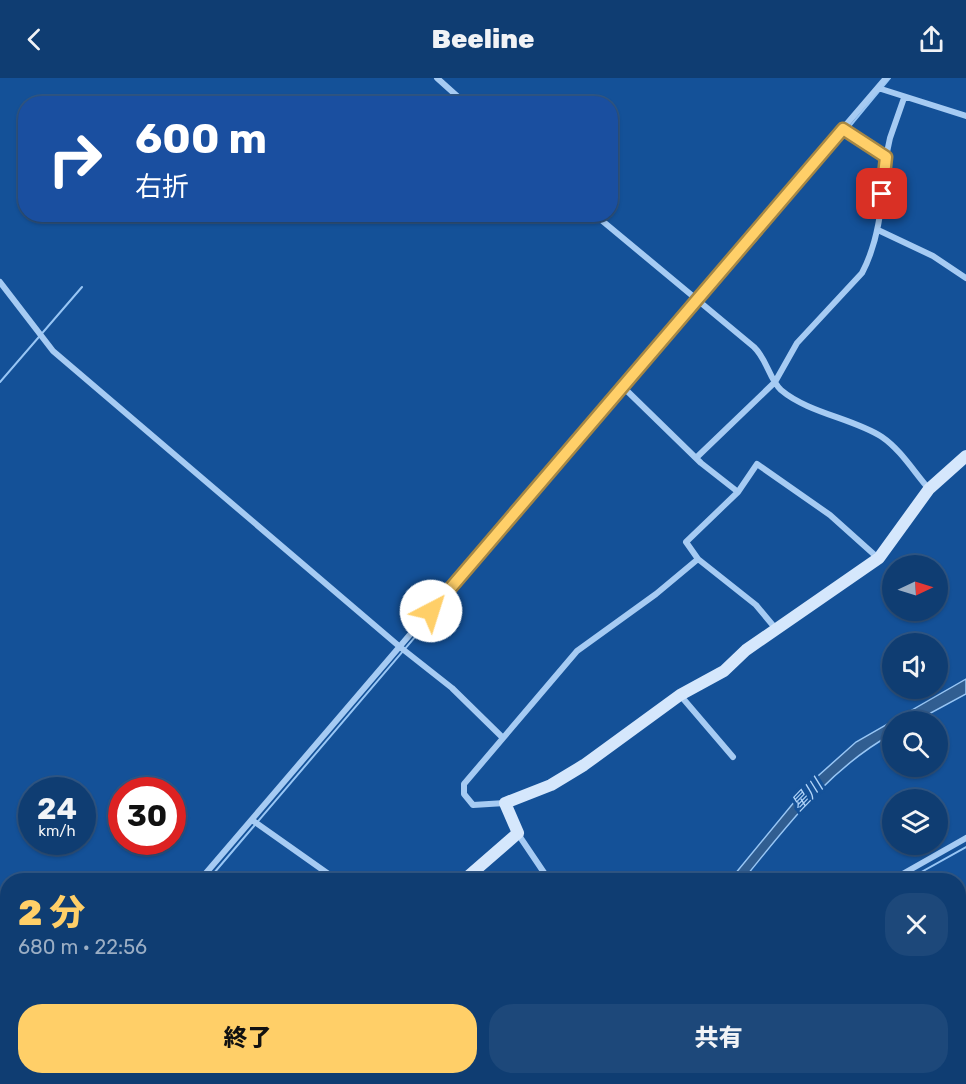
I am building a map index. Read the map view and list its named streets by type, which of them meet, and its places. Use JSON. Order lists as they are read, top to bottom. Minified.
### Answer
{"water":["星川"],"north":"right","page":{"header":"Beeline","turn":["600 m","右折"],"speed":"24 km/h","limit":"30","heading":["2 分","680 m · 22:56"],"buttons":["終了","共有"]}}
